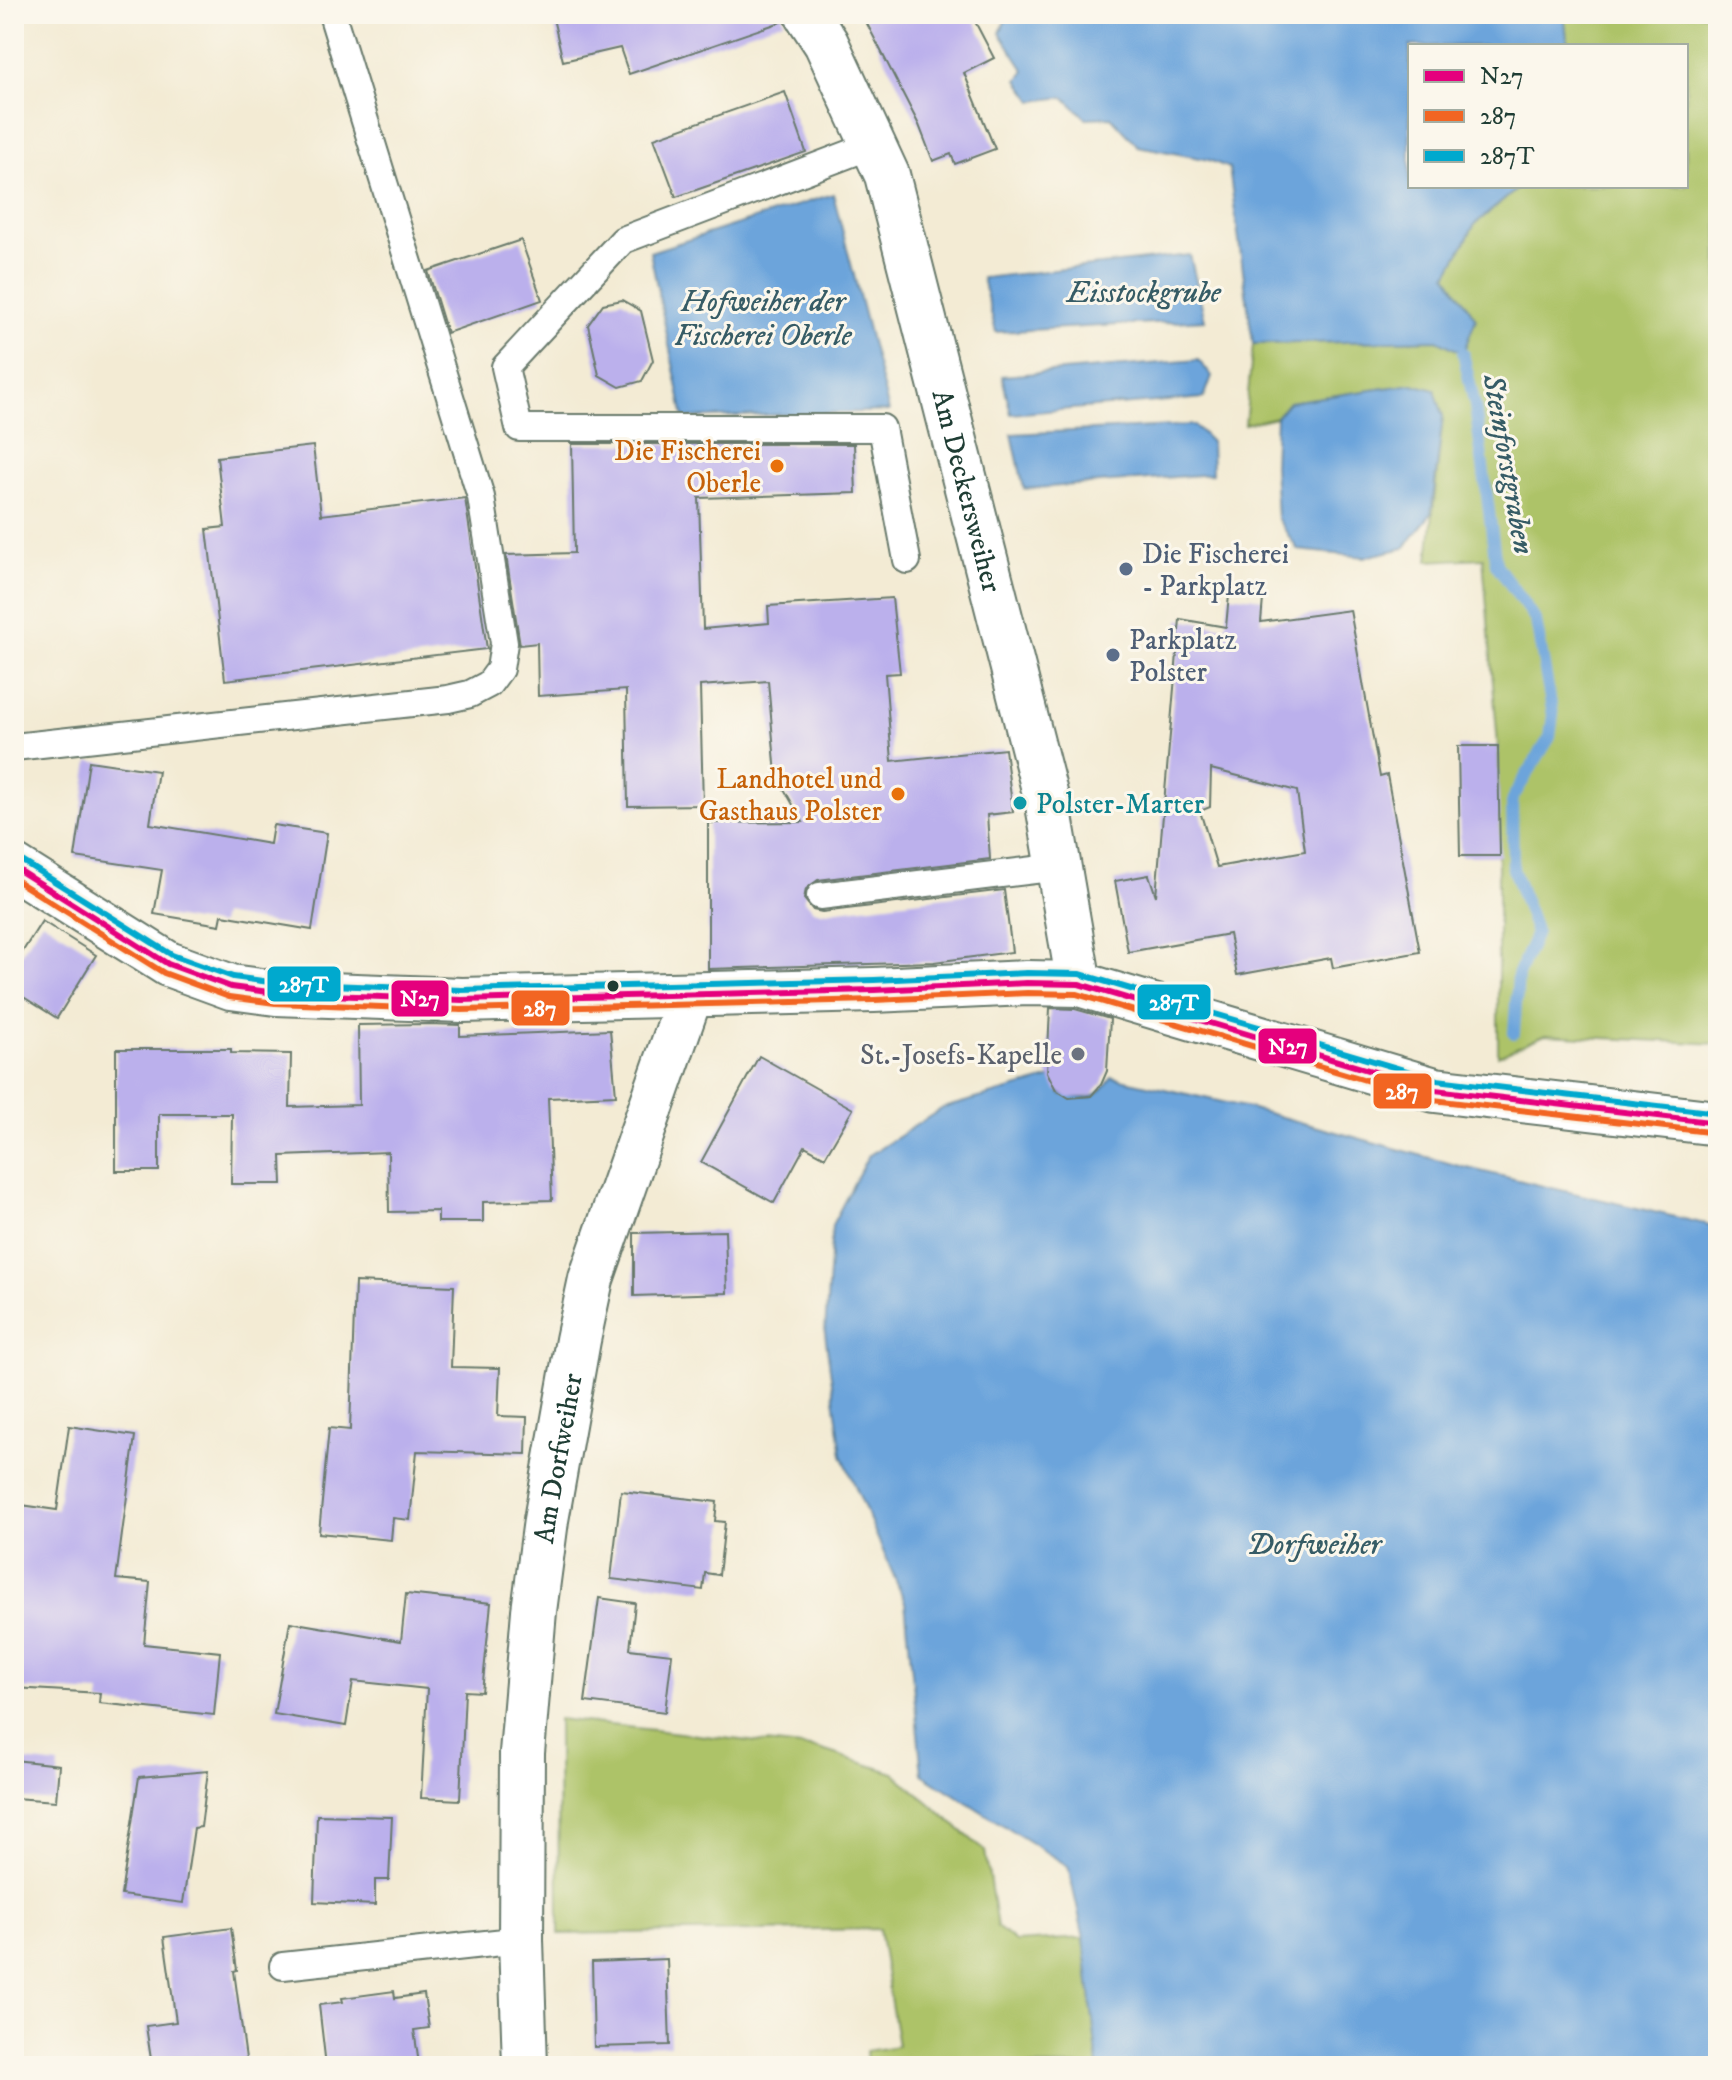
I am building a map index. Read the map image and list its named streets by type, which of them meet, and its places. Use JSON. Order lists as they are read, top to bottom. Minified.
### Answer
{"streets":{"street":["Am Deckersweiher","Am Dorfweiher"]},"water":["Eisstockgrube","Hofweiher der Fischerei Oberle","Steinforstgraben","Dorfweiher"],"places":["Die Fischerei Oberle","Die Fischerei - Parkplatz","Parkplatz Polster","Landhotel und Gasthaus Polster","Polster-Marter","St.-Josefs-Kapelle"],"lines":["transit line 287T","transit line N27","transit line 287"],"legend":["N27","287","287T"]}
